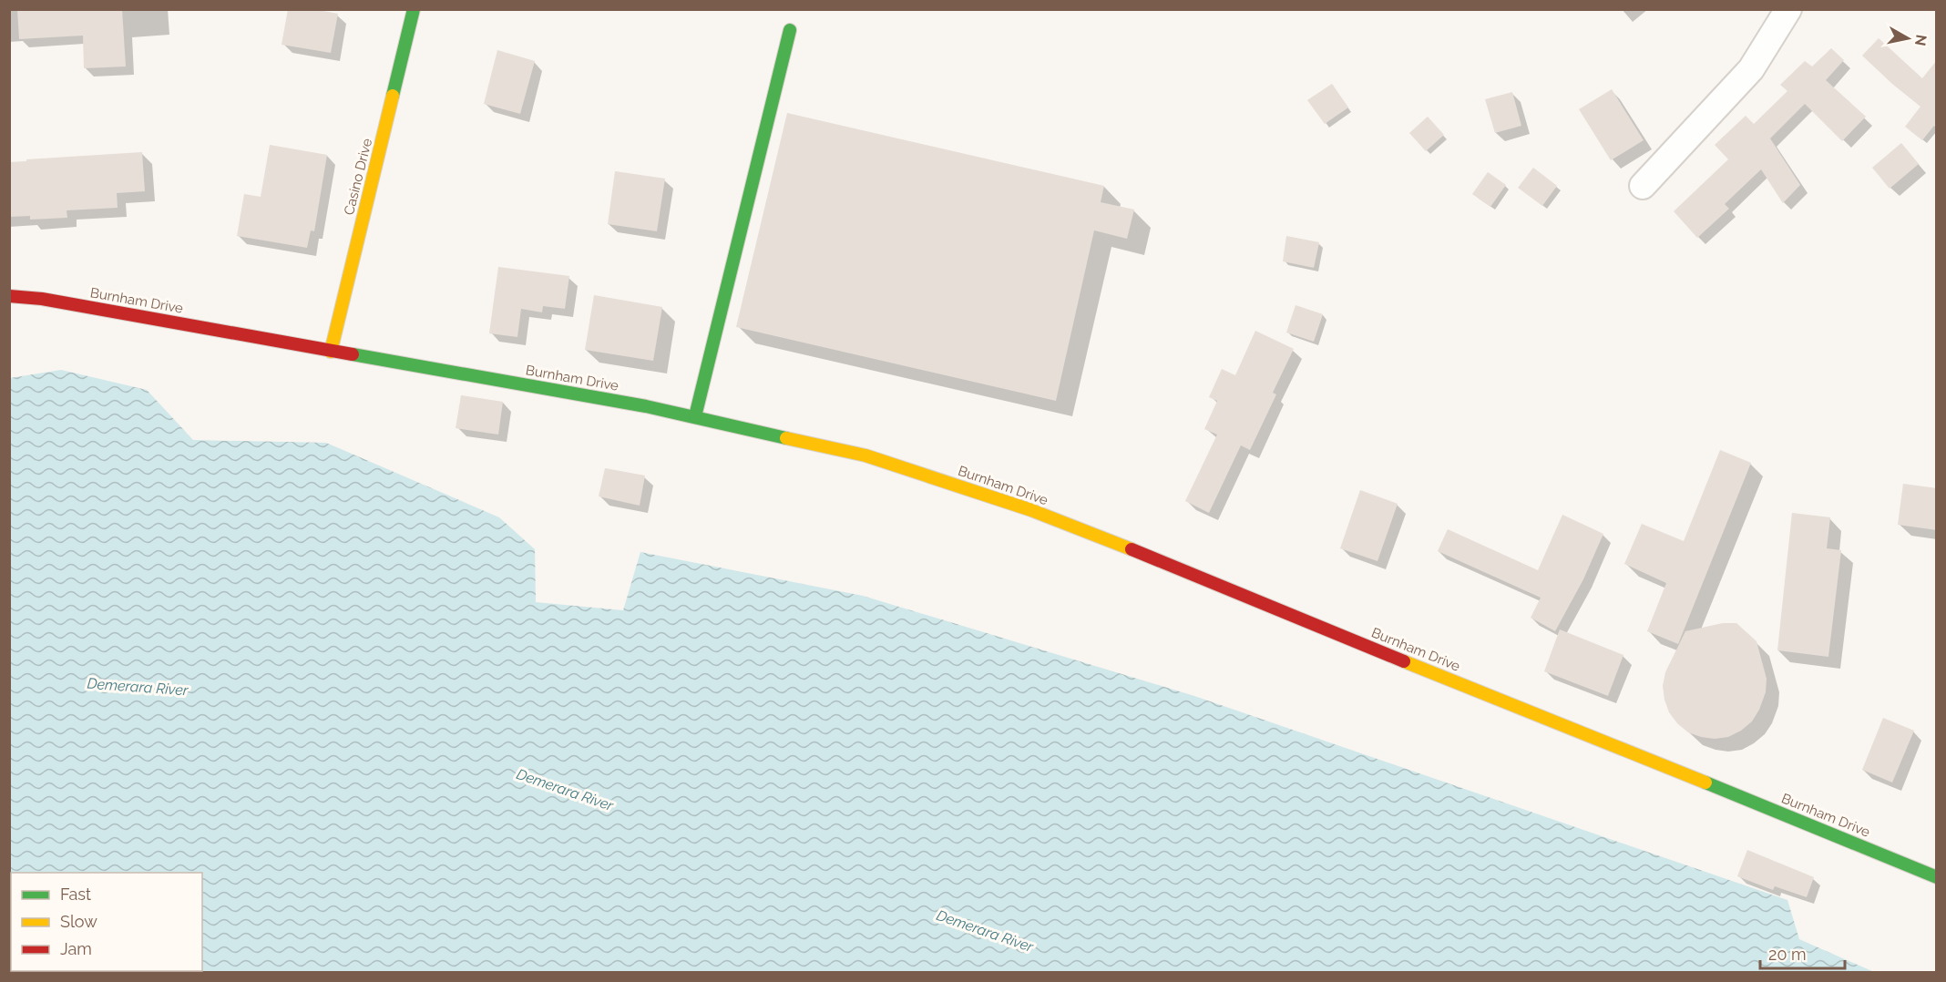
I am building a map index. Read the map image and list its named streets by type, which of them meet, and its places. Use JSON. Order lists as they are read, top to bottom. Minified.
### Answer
{"streets":{"street":["Casino Drive","Burnham Drive"]},"crossings":[["Casino Drive","Burnham Drive"]],"water":["Demerara River"],"legend":["Fast","Slow","Jam"],"scale_bar":"20 m","north":"right"}
